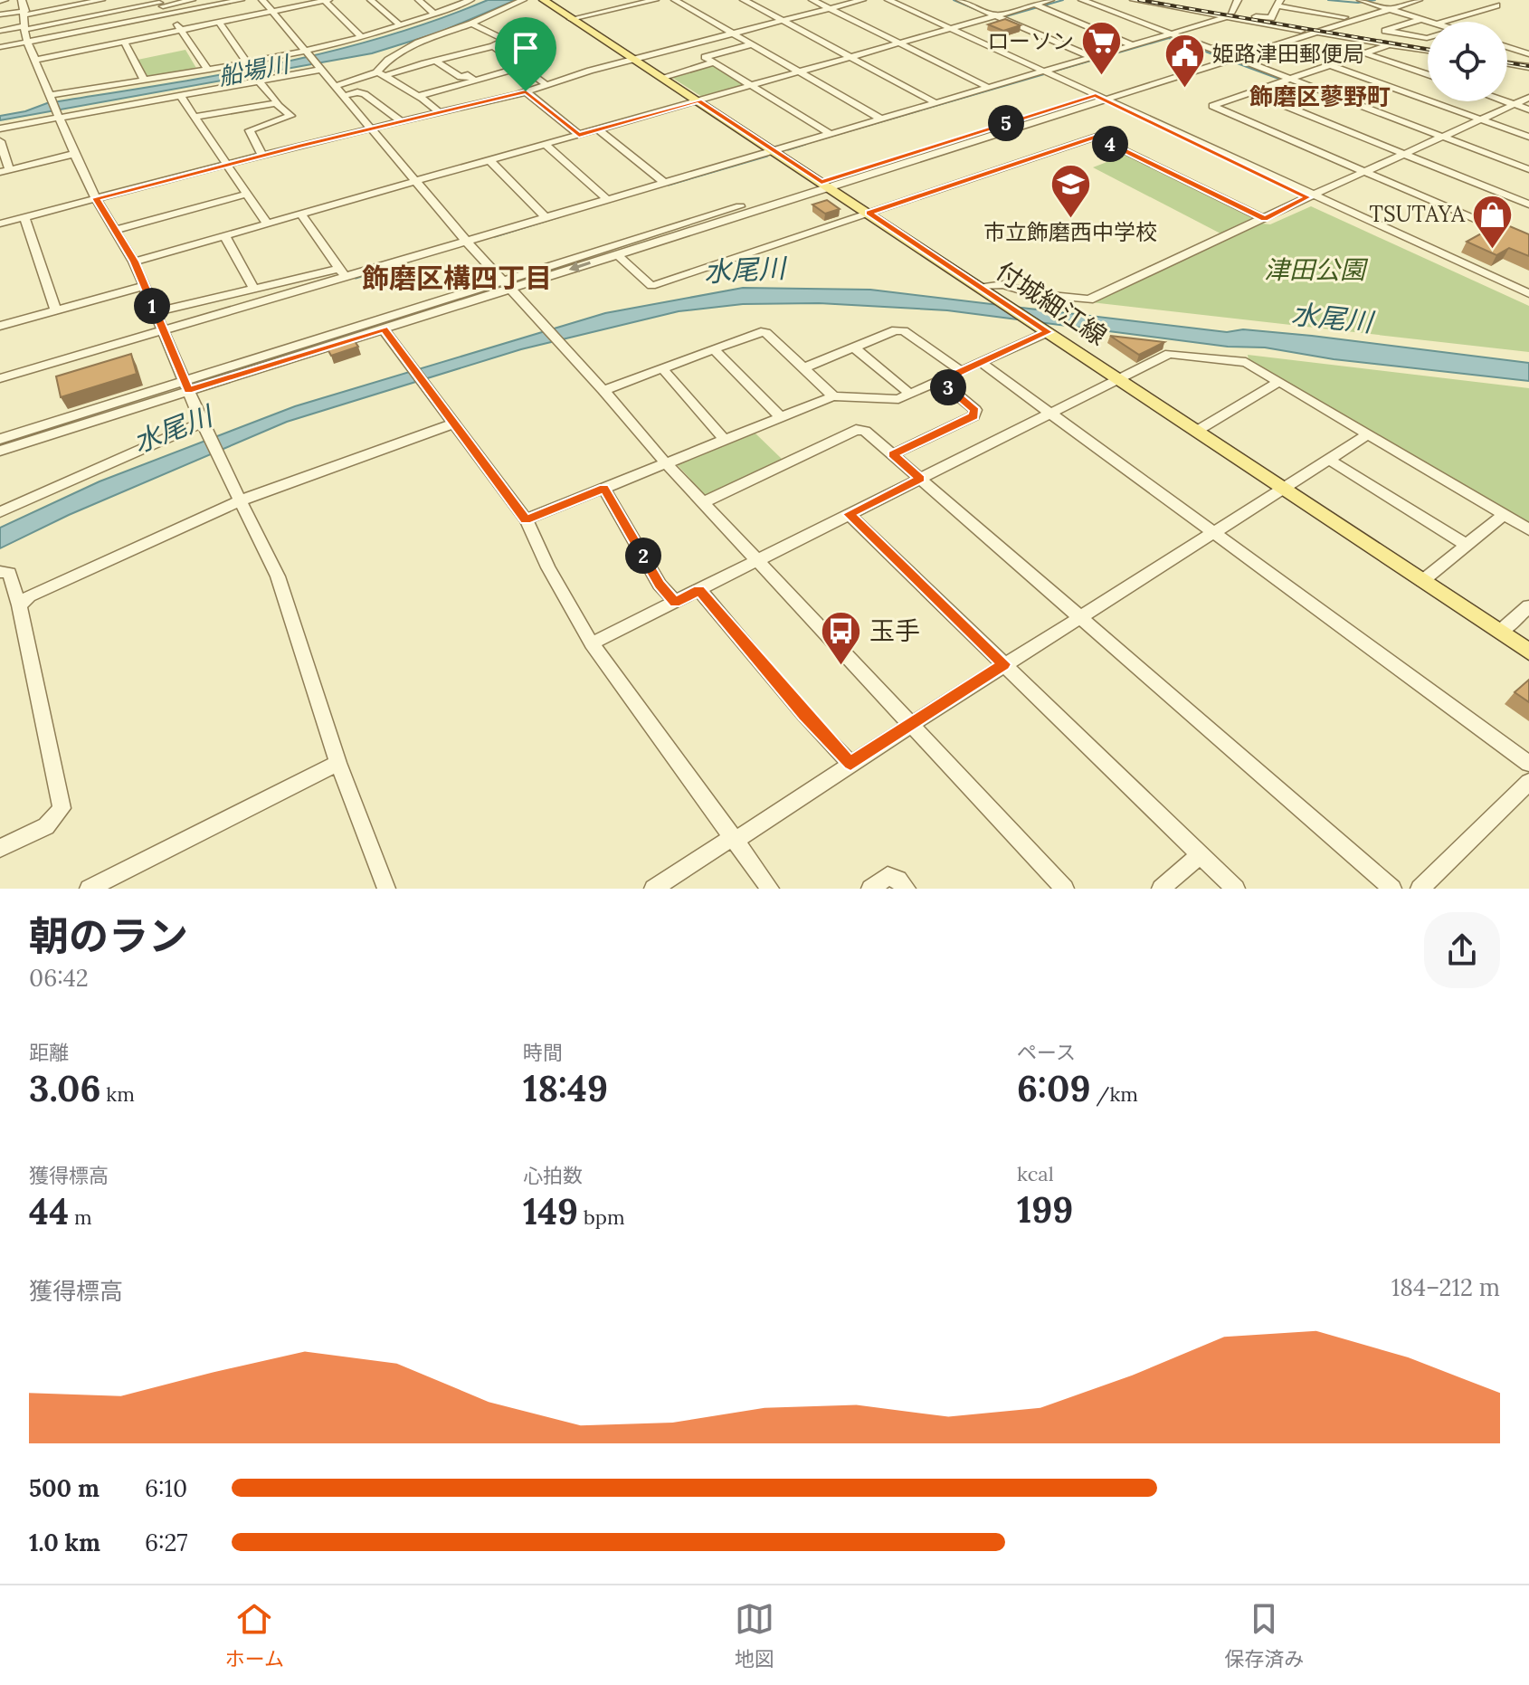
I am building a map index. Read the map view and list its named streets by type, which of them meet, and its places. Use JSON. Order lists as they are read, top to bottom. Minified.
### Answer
{"streets":{"main road":["付城細江線"]},"districts":["飾磨区蓼野町","飾磨区構四丁目"],"water":["船場川","水尾川"],"parks":["津田公園"],"places":{"supermarket":["ローソン"],"public building":["姫路津田郵便局"],"school or university":["市立飾磨西中学校"],"shop":["TSUTAYA"],"bus stop":["玉手"]},"page":{"pins":["5","4","1","3","2"],"heading":["朝のラン","06:42"],"stats":[["距離","3.06 km"],["時間","18:49"],["ペース","6:09 /km"],["獲得標高","44 m"],["心拍数","149 bpm"],["kcal","199"]],"chart":["獲得標高","184–212 m"],"list":[{"name":"500 m","note":"6:10"},{"name":"1.0 km","note":"6:27"}],"tabs":["ホーム","地図","保存済み"]}}
